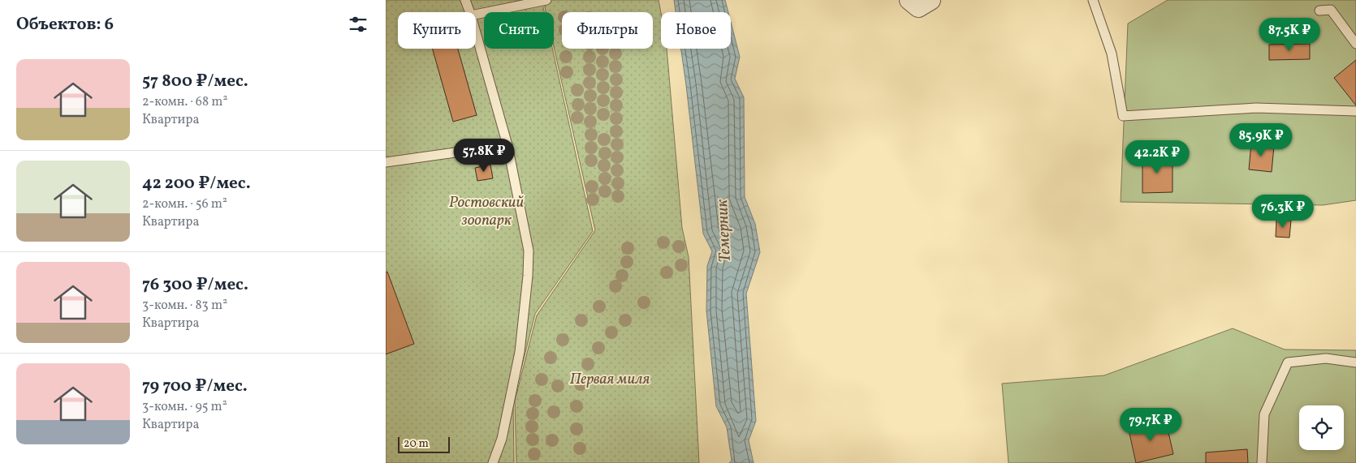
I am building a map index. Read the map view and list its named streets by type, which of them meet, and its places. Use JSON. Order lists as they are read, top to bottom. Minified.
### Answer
{"water":["Темерник"],"parks":["Ростовский зоопарк","Первая миля"],"scale_bar":"20 m","page":{"heading":"Объектов: 6","chip":["Купить","Снять","Фильтры","Новое"],"price":["87.5K ₽","85.9K ₽","57.8K ₽","42.2K ₽","76.3K ₽","79.7K ₽"],"list":[{"name":"57 800 ₽/мес.","note":"2-комн. · 68 m² · Квартира"},{"name":"42 200 ₽/мес.","note":"2-комн. · 56 m² · Квартира"},{"name":"76 300 ₽/мес.","note":"3-комн. · 83 m² · Квартира"},{"name":"79 700 ₽/мес.","note":"3-комн. · 95 m² · Квартира"}],"scale":"20 m"}}
